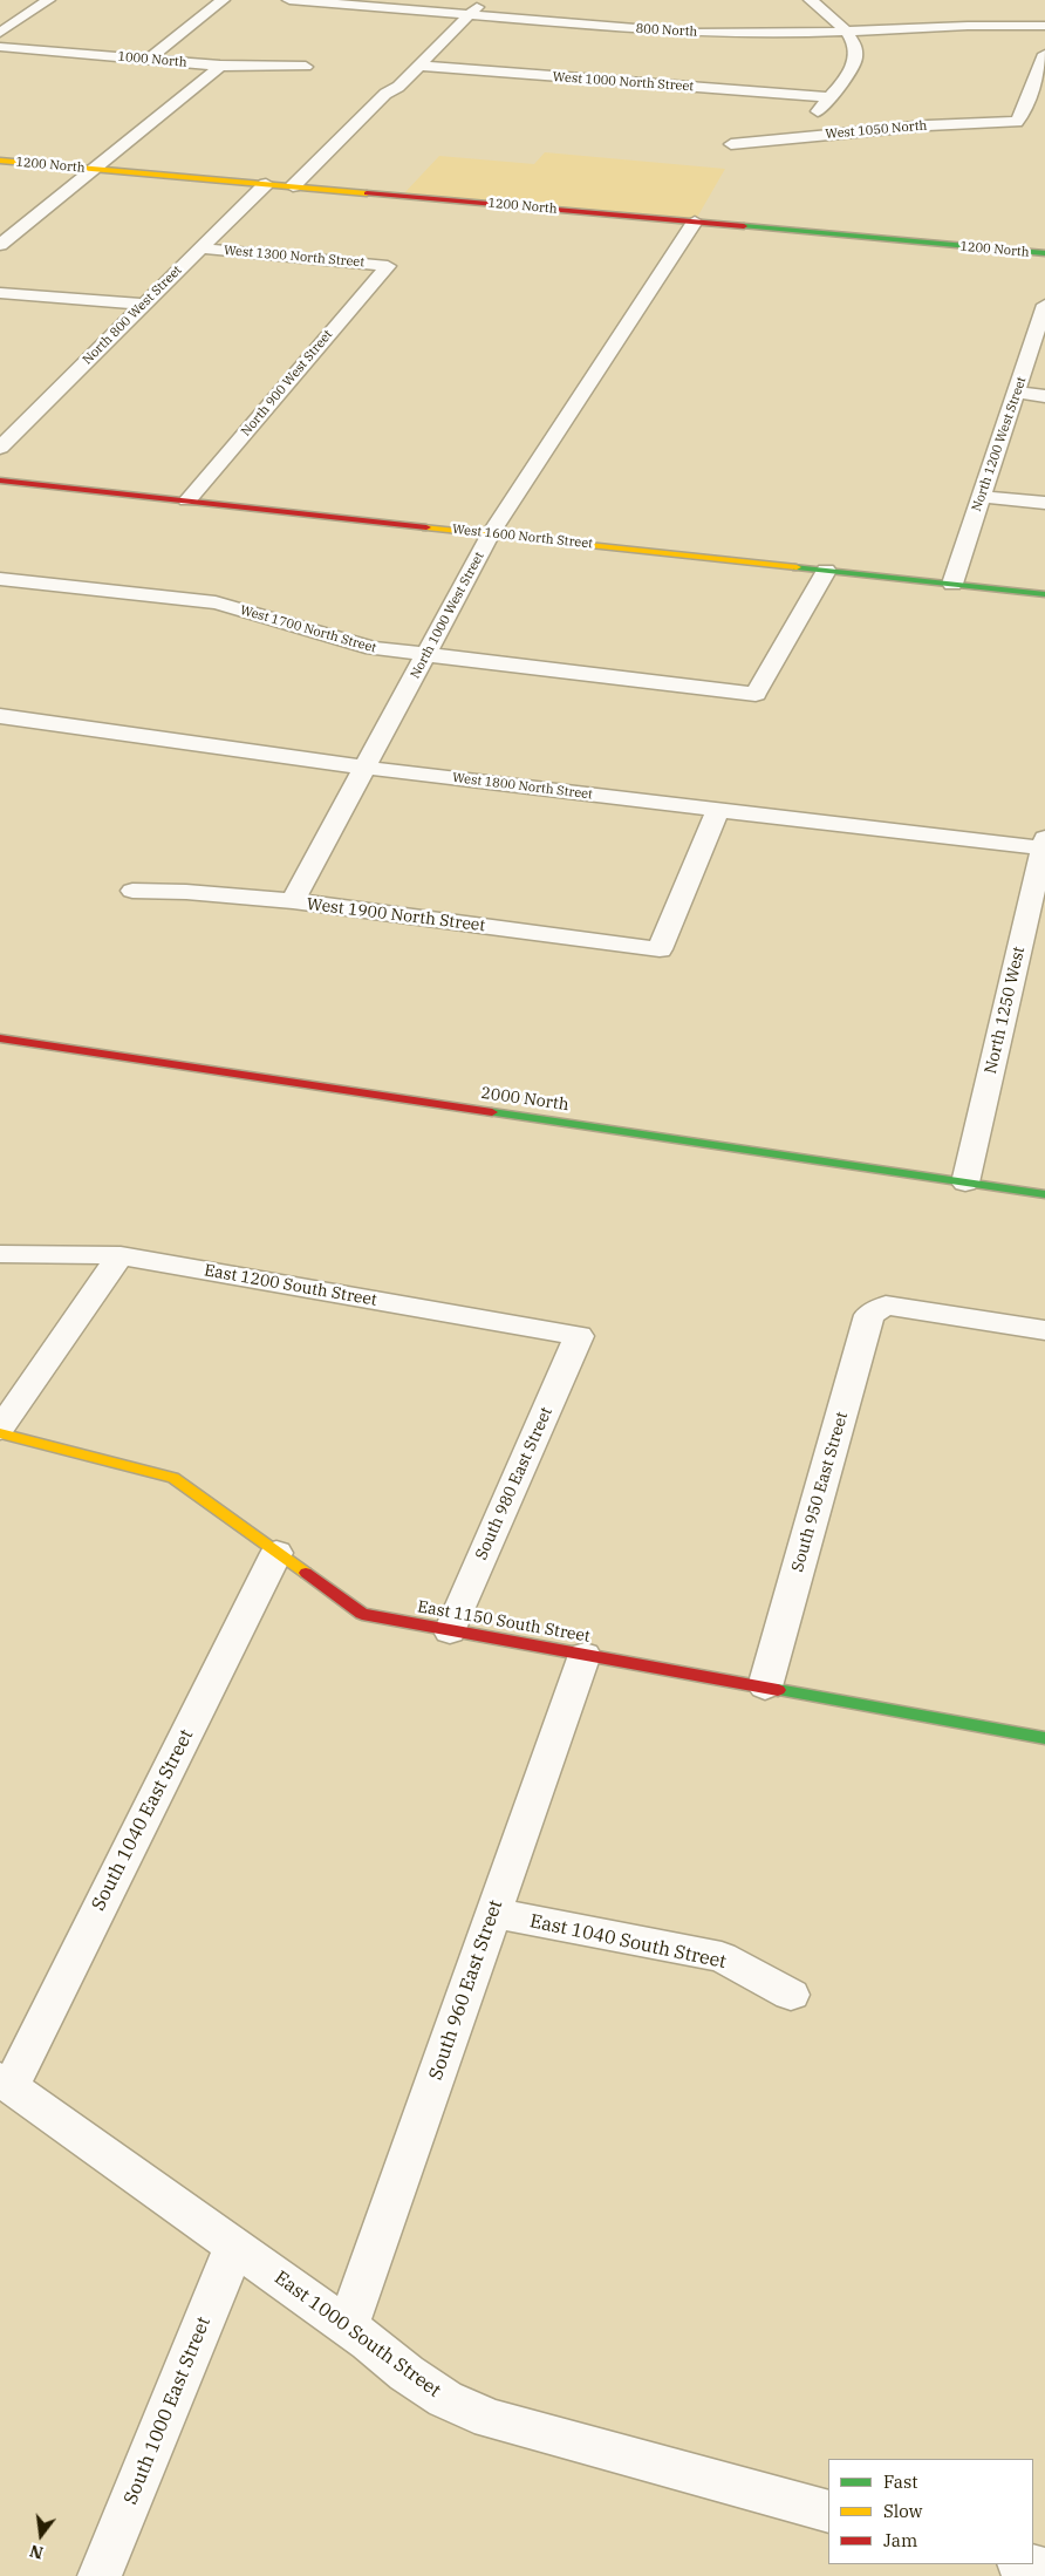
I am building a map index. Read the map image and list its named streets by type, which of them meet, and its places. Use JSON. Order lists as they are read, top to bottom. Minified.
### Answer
{"streets":{"street":["800 North","1000 North","West 1000 North Street","West 1050 North","1200 North","West 1300 North Street","North 800 West Street","North 900 West Street","North 1200 West Street","West 1600 North Street","North 1000 West Street","West 1700 North Street","West 1800 North Street","West 1900 North Street","North 1250 West","2000 North","East 1200 South Street","South 980 East Street","South 950 East Street","East 1150 South Street","South 1040 East Street","East 1040 South Street","South 960 East Street","East 1000 South Street","South 1000 East Street"]},"crossings":[["1200 North","North 800 West Street"],["1200 North","North 1000 West Street"],["West 1300 North Street","North 800 West Street"],["West 1300 North Street","North 900 West Street"],["North 900 West Street","West 1600 North Street"],["North 1200 West Street","West 1600 North Street"],["West 1600 North Street","North 1000 West Street"],["West 1600 North Street","West 1700 North Street"],["North 1000 West Street","West 1700 North Street"],["North 1000 West Street","West 1800 North Street"],["North 1000 West Street","West 1900 North Street"],["West 1800 North Street","West 1900 North Street"],["West 1800 North Street","North 1250 West"],["North 1250 West","2000 North"],["East 1200 South Street","South 980 East Street"],["South 980 East Street","East 1150 South Street"],["South 950 East Street","East 1150 South Street"],["East 1150 South Street","South 1040 East Street"],["East 1150 South Street","South 960 East Street"],["South 1040 East Street","East 1000 South Street"],["East 1040 South Street","South 960 East Street"],["South 960 East Street","East 1000 South Street"],["East 1000 South Street","South 1000 East Street"]],"legend":["Fast","Slow","Jam"],"north":"bottom"}
